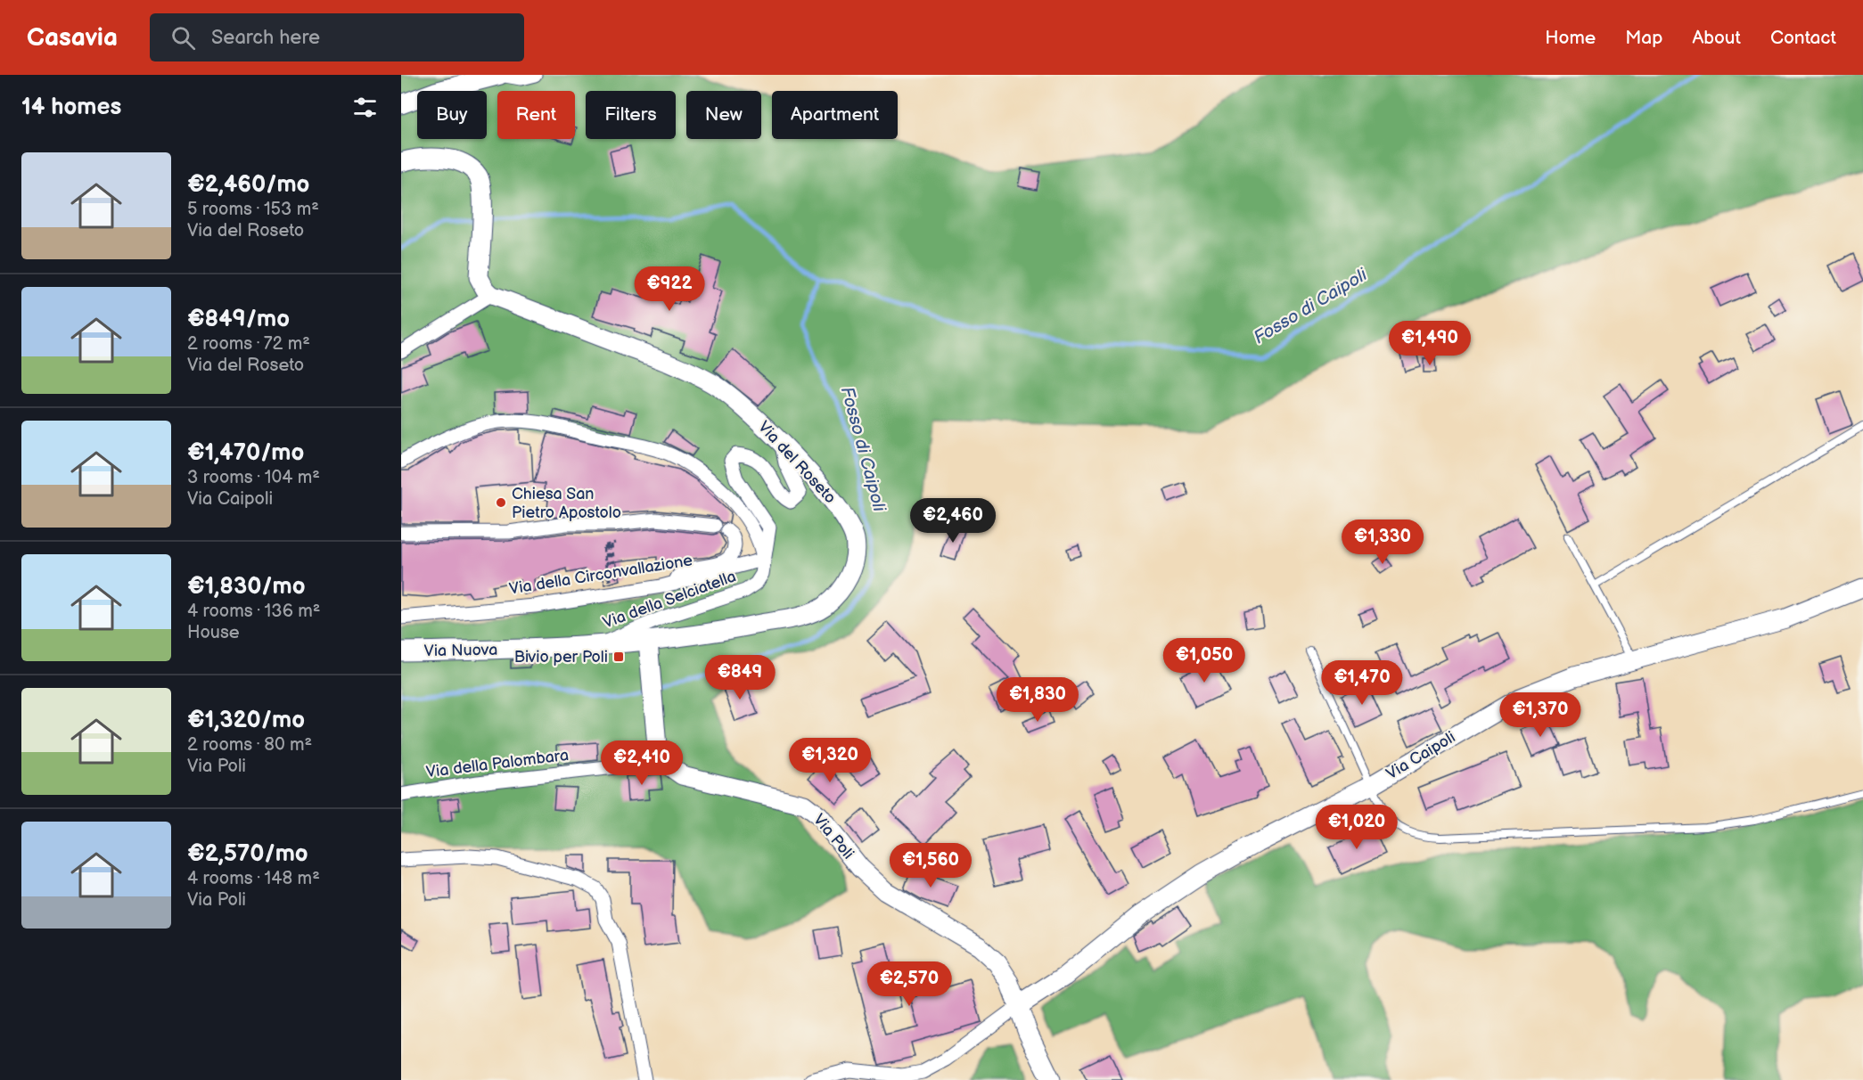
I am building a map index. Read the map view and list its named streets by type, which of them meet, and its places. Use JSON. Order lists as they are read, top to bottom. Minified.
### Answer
{"streets":{"street":["Via del Roseto","Via della Circonvallazione","Via della Selciatella","Via Nuova","Via Caipoli","Via della Palombara","Via Poli"]},"crossings":[["Via del Roseto","Via della Selciatella"],["Via del Roseto","Via Nuova"],["Via della Circonvallazione","Via della Selciatella"],["Via della Selciatella","Via Nuova"],["Via Caipoli","Via Poli"],["Via della Palombara","Via Poli"]],"water":["Fosso di Caipoli"],"places":{"other":["Chiesa San Pietro Apostolo"],"transit":["Bivio per Poli"]},"page":{"header":"Casavia","search":"Search here","nav":["Home","Map","About","Contact"],"heading":"14 homes","chip":["Buy","Rent","Filters","New","Apartment"],"list":[{"name":"€2,460/mo","note":"5 rooms · 153 m² · Via del Roseto"},{"name":"€849/mo","note":"2 rooms · 72 m² · Via del Roseto"},{"name":"€1,470/mo","note":"3 rooms · 104 m² · Via Caipoli"},{"name":"€1,830/mo","note":"4 rooms · 136 m² · House"},{"name":"€1,320/mo","note":"2 rooms · 80 m² · Via Poli"},{"name":"€2,570/mo","note":"4 rooms · 148 m² · Via Poli"}],"price":["€922","€1,490","€2,460","€1,330","€1,050","€849","€1,470","€1,830","€1,370","€1,320","€2,410","€1,020","€1,560","€2,570"]}}
